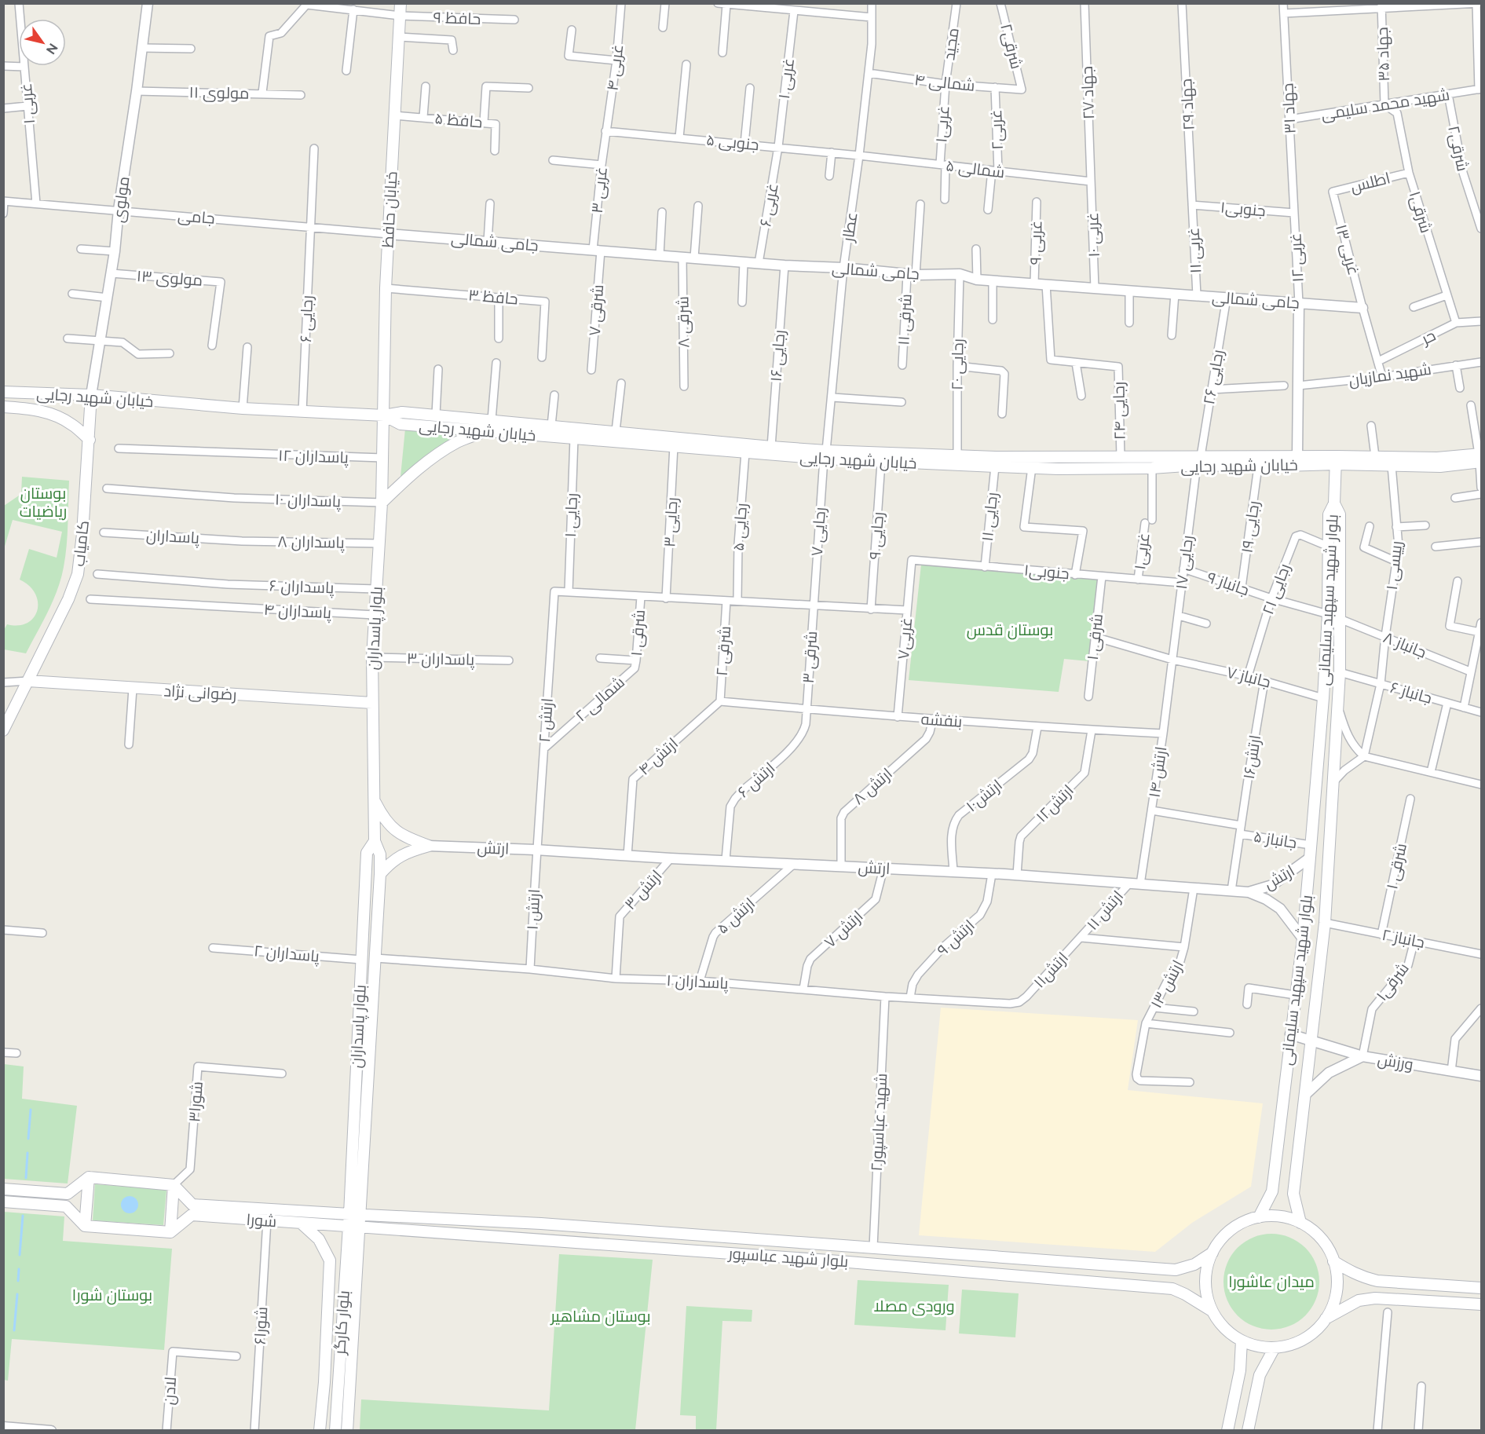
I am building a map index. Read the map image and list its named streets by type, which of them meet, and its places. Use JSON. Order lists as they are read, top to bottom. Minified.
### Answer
{"streets":{"main road":["خیابان حافظ","خیابان شهید رجایی","کامیاب","بلوار شهید سپهبد سلیمانی","بلوار پاسداران","رضوانی نژاد","شورا","بلوار شهید عباسپور","بلوار کارگر"],"street":["حافظ ۹","مجید","شرقی۲","جهاد ۳۵","غربی ۴","غربی ۱","شمالی ۴","مولوی ۱۱","جهاد ۲۷","جهاد ۲۹","شهید محمد سلیمی","جهاد ۳۱","حافظ ۵","غربی۱","غربی۲","جنوبی ۵","شمالی ۵","اطلس","غربی ۳","مولوی","غربی ۶","جنوبی۱","شرقی۱","جامی","عطار","غربی ۱۰","جامی شمالی","غربی ۹","غربی ۱۳","غربی ۱۱","غربی ۱۲","مولوی ۱۳","حافظ ۳","شرقی ۷","رجایی ۶","شرقی ۱۱","شرقی ۸","حر","رجایی ۱۶","رجایی ۲۰","شهید نمازیان","رجایی ۲۶","رجایی ۲۴","پاسداران ۱۲","پاسداران ۱۰","رجایی ۱","رجایی ۱۱","رجایی ۳","رجایی ۵","رجایی ۱۹","رجایی ۷","رجایی ۹","پاسداران","پاسداران ۸","رجایی ۱۷","رییسی ۱","جانباز ۹","پاسداران ۶","رجایی ۲۱","پاسداران ۴","شرقی ۱","غربی۷","جانباز ۸","شرقی ۲","شرقی ۳","پاسداران ۳","جانباز ۷","جانباز ۶","شمالی ۲","ارتش ۲","بنفشه","ارتش ۴","ارتش۱۶","ارتش ۱۴","ارتش ۶","ارتش ۸","ارتش۱۰","ارتش۱۲","جانباز ۵","ارتش","ارتش ۳","ارتش ۱","ارتش ۱۱","ارتش ۵","ارتش ۷","ارتش ۹","جانباز ۲","پاسداران ۲","ارتش۱۱","پاسداران ۱","ارتش ۱۳","ورزش","شورا۳","شهید عباسپور۲","شورا۶","لادن"]},"crossings":[["حافظ ۹","خیابان حافظ"],["مجید","شمالی ۴"],["مجید","غربی۱"],["شرقی۲","شمالی ۴"],["شرقی۲","شهید محمد سلیمی"],["جهاد ۳۵","شهید محمد سلیمی"],["جهاد ۳۵","شرقی۱"],["غربی ۴","جنوبی ۵"],["غربی ۴","غربی ۳"],["غربی ۱","جنوبی ۵"],["غربی ۱","غربی ۶"],["غربی ۱","جامی"],["شمالی ۴","غربی۱"],["شمالی ۴","غربی۲"],["شمالی ۴","عطار"],["مولوی ۱۱","مولوی"],["جهاد ۲۷","شمالی ۵"],["جهاد ۲۷","غربی ۱۰"],["جهاد ۲۹","جنوبی۱"],["جهاد ۲۹","غربی ۱۱"],["شهید محمد سلیمی","جهاد ۳۱"],["شهید محمد سلیمی","شرقی۱"],["جهاد ۳۱","جنوبی۱"],["جهاد ۳۱","غربی ۱۲"],["حافظ ۵","خیابان حافظ"],["غربی۱","شمالی ۵"],["غربی۱","جنوبی۱"],["غربی۱","خیابان شهید رجایی"],["غربی۲","شمالی ۵"],["جنوبی ۵","شمالی ۵"],["جنوبی ۵","غربی ۳"],["جنوبی ۵","غربی ۶"],["جنوبی ۵","عطار"],["شمالی ۵","عطار"],["شمالی ۵","غربی ۱۰"],["اطلس","شرقی۱"],["اطلس","غربی ۱۳"],["غربی ۳","جامی شمالی"],["غربی ۳","شرقی ۷"],["مولوی","جامی"],["مولوی","مولوی ۱۳"],["مولوی","خیابان شهید رجایی"],["مولوی","کامیاب"],["غربی ۶","جامی شمالی"],["جنوبی۱","غربی ۱۱"],["جنوبی۱","غربی ۱۲"],["جنوبی۱","رجایی ۱۱"],["جنوبی۱","رجایی ۱۷"],["جنوبی۱","شرقی ۱"],["جنوبی۱","غربی۷"],["خیابان حافظ","جامی"],["خیابان حافظ","جامی شمالی"],["خیابان حافظ","حافظ ۳"],["خیابان حافظ","خیابان شهید رجایی"],["خیابان حافظ","بلوار پاسداران"],["شرقی۱","حر"],["شرقی۱","جانباز ۲"],["شرقی۱","ورزش"],["جامی","جامی شمالی"],["جامی","رجایی ۶"],["عطار","جامی شمالی"],["عطار","خیابان شهید رجایی"],["عطار","رجایی ۷"],["غربی ۱۰","جامی شمالی"],["جامی شمالی","غربی ۹"],["جامی شمالی","غربی ۱۳"],["جامی شمالی","غربی ۱۱"],["جامی شمالی","غربی ۱۲"],["جامی شمالی","شرقی ۷"],["جامی شمالی","شرقی ۱۱"],["جامی شمالی","شرقی ۸"],["جامی شمالی","رجایی ۱۶"],["جامی شمالی","رجایی ۲۰"],["جامی شمالی","رجایی ۲۶"],["جامی شمالی","رجایی ۲۴"],["رجایی ۶","خیابان شهید رجایی"],["رجایی ۱۶","خیابان شهید رجایی"],["رجایی ۲۰","خیابان شهید رجایی"],["رجایی ۲۶","خیابان شهید رجایی"],["رجایی ۲۶","رجایی ۱۷"],["خیابان شهید رجایی","رجایی ۲۴"],["خیابان شهید رجایی","رجایی ۱"],["خیابان شهید رجایی","رجایی ۱۱"],["خیابان شهید رجایی","رجایی ۳"],["خیابان شهید رجایی","رجایی ۵"],["خیابان شهید رجایی","رجایی ۱۹"],["خیابان شهید رجایی","رجایی ۷"],["خیابان شهید رجایی","رجایی ۹"],["خیابان شهید رجایی","کامیاب"],["خیابان شهید رجایی","رجایی ۱۷"],["خیابان شهید رجایی","بلوار پاسداران"],["پاسداران ۱۲","بلوار پاسداران"],["پاسداران ۱۰","بلوار پاسداران"],["رجایی ۱","ارتش ۲"],["رجایی ۱۹","جانباز ۹"],["رجایی ۷","شرقی ۳"],["پاسداران","پاسداران ۸"],["پاسداران ۸","بلوار پاسداران"],["کامیاب","رضوانی نژاد"],["رجایی ۱۷","جانباز ۹"],["رجایی ۱۷","جانباز ۷"],["رجایی ۱۷","ارتش ۱۴"],["رییسی ۱","جانباز ۸"],["رییسی ۱","جانباز ۶"],["جانباز ۹","رجایی ۲۱"],["جانباز ۹","بلوار شهید سپهبد سلیمانی"],["پاسداران ۶","بلوار پاسداران"],["رجایی ۲۱","بلوار شهید سپهبد سلیمانی"],["رجایی ۲۱","جانباز ۷"],["بلوار شهید سپهبد سلیمانی","جانباز ۸"],["بلوار شهید سپهبد سلیمانی","جانباز ۷"],["بلوار شهید سپهبد سلیمانی","جانباز ۶"],["بلوار شهید سپهبد سلیمانی","جانباز ۵"],["بلوار شهید سپهبد سلیمانی","ارتش"],["بلوار شهید سپهبد سلیمانی","جانباز ۲"],["بلوار شهید سپهبد سلیمانی","ورزش"],["بلوار شهید سپهبد سلیمانی","بلوار شهید عباسپور"],["پاسداران ۴","بلوار پاسداران"],["بلوار پاسداران","پاسداران ۳"],["بلوار پاسداران","رضوانی نژاد"],["بلوار پاسداران","پاسداران ۲"],["بلوار پاسداران","پاسداران ۱"],["بلوار پاسداران","شورا"],["بلوار پاسداران","بلوار شهید عباسپور"],["بلوار پاسداران","بلوار کارگر"],["شرقی ۱","جانباز ۷"],["شرقی ۱","شمالی ۲"],["شرقی ۱","جانباز ۲"],["غربی۷","بنفشه"],["شرقی ۲","بنفشه"],["شرقی ۲","ارتش ۴"],["شرقی ۳","بنفشه"],["شرقی ۳","ارتش ۶"],["جانباز ۷","ارتش۱۶"],["جانباز ۷","ارتش ۱۴"],["شمالی ۲","ارتش ۲"],["ارتش ۲","ارتش"],["ارتش ۲","ارتش ۱"],["بنفشه","ارتش ۴"],["بنفشه","ارتش ۱۴"],["بنفشه","ارتش ۶"],["بنفشه","ارتش ۸"],["بنفشه","ارتش۱۰"],["بنفشه","ارتش۱۲"],["ارتش ۴","ارتش"],["ارتش۱۶","جانباز ۵"],["ارتش۱۶","ارتش"],["ارتش ۱۴","ارتش"],["ارتش ۶","ارتش"],["ارتش ۸","ارتش"],["ارتش۱۰","ارتش"],["ارتش۱۲","ارتش"],["ارتش","ارتش ۳"],["ارتش","ارتش ۱"],["ارتش","ارتش ۱۱"],["ارتش","ارتش ۵"],["ارتش","ارتش ۷"],["ارتش","ارتش ۹"],["ارتش","ارتش ۱۳"],["ارتش ۳","پاسداران ۱"],["ارتش ۱","پاسداران ۱"],["ارتش ۱۱","ارتش۱۱"],["ارتش ۵","پاسداران ۱"],["ارتش ۷","پاسداران ۱"],["ارتش ۹","پاسداران ۱"],["ارتش۱۱","پاسداران ۱"],["پاسداران ۱","شهید عباسپور۲"],["شورا۳","شورا"],["شهید عباسپور۲","بلوار شهید عباسپور"],["شورا","بلوار شهید عباسپور"],["شورا","بلوار کارگر"],["شورا","شورا۶"],["بلوار شهید عباسپور","بلوار کارگر"]],"parks":["بوستان ریاضیات","بوستان قدس","میدان عاشورا","بوستان شورا","ورودی مصلا","بوستان مشاهیر"],"north":"bottom right"}
